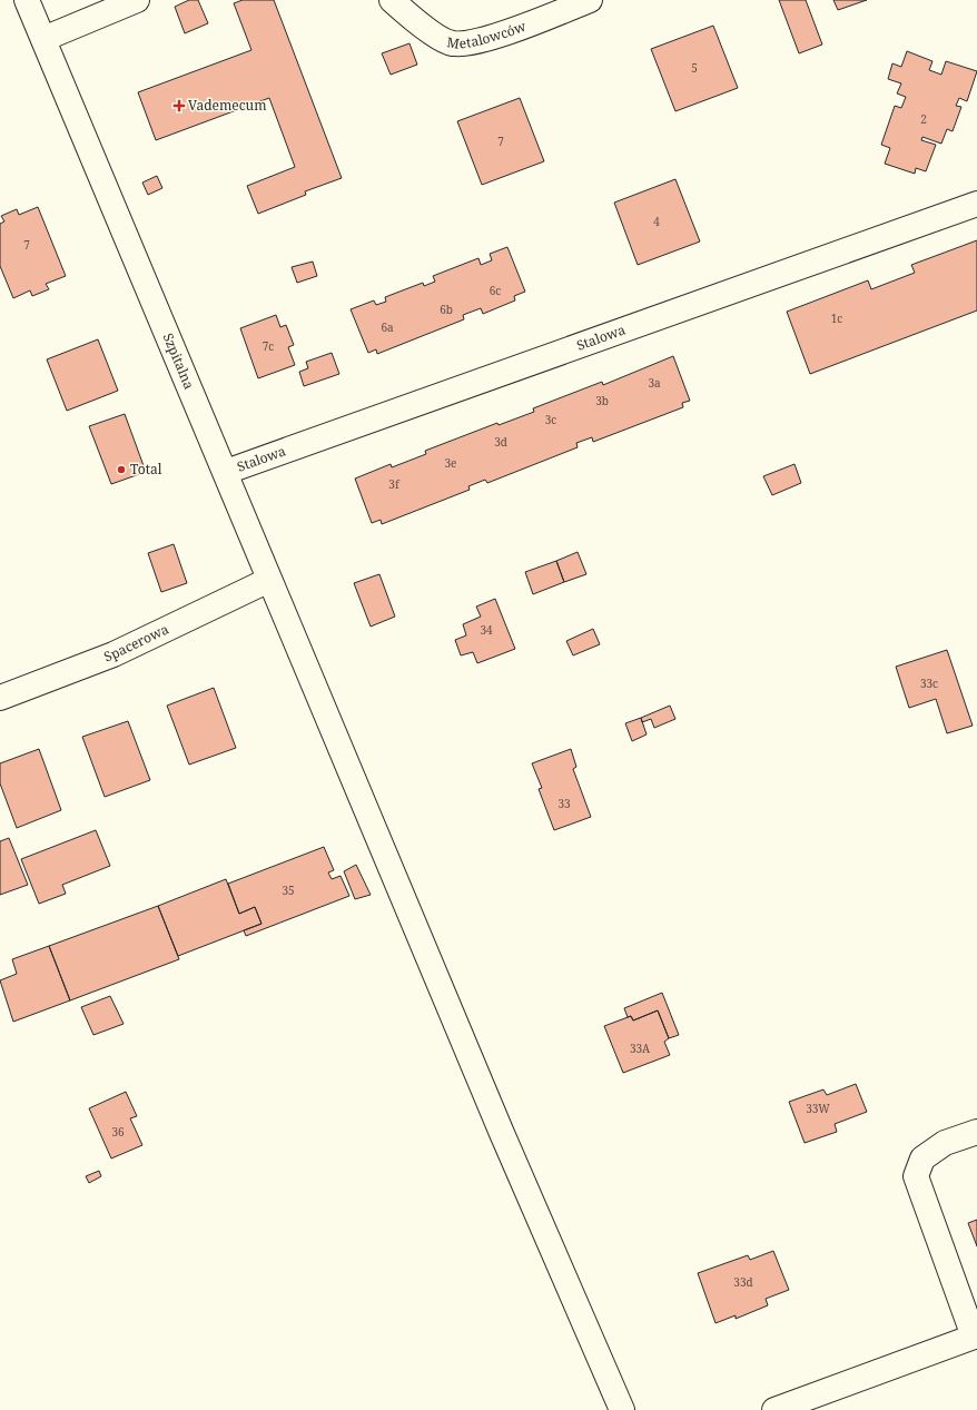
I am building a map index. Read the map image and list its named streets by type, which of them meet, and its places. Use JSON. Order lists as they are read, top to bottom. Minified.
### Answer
{"streets":{"street":["Metalowców","Stalowa","Szpitalna","Spacerowa"]},"crossings":[["Stalowa","Szpitalna"],["Szpitalna","Spacerowa"]],"places":{"health":["Vademecum"],"other":["Total"]},"house_numbers":["5","2","7","4","7","6c","6b","1c","6a","7c","3a","3b","3c","3d","3e","3f","34","33c","33","35","33A","33W","36","33d"]}
